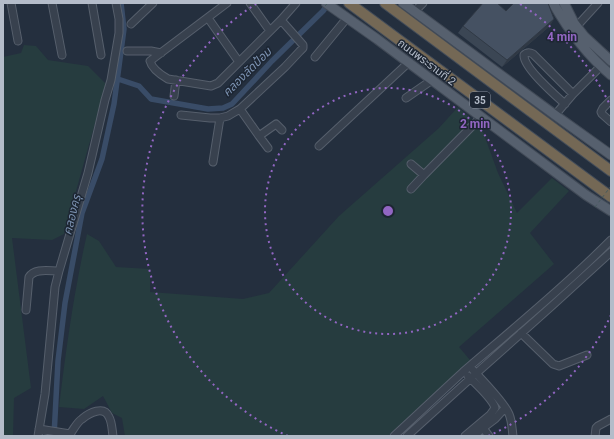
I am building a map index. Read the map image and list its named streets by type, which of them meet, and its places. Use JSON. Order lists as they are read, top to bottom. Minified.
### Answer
{"streets":{"highway":["ถนนพระรามที่ 2","35"]},"water":["คลองลัดป้อม","คลองครุ"],"rings":["4 min","2 min"]}
